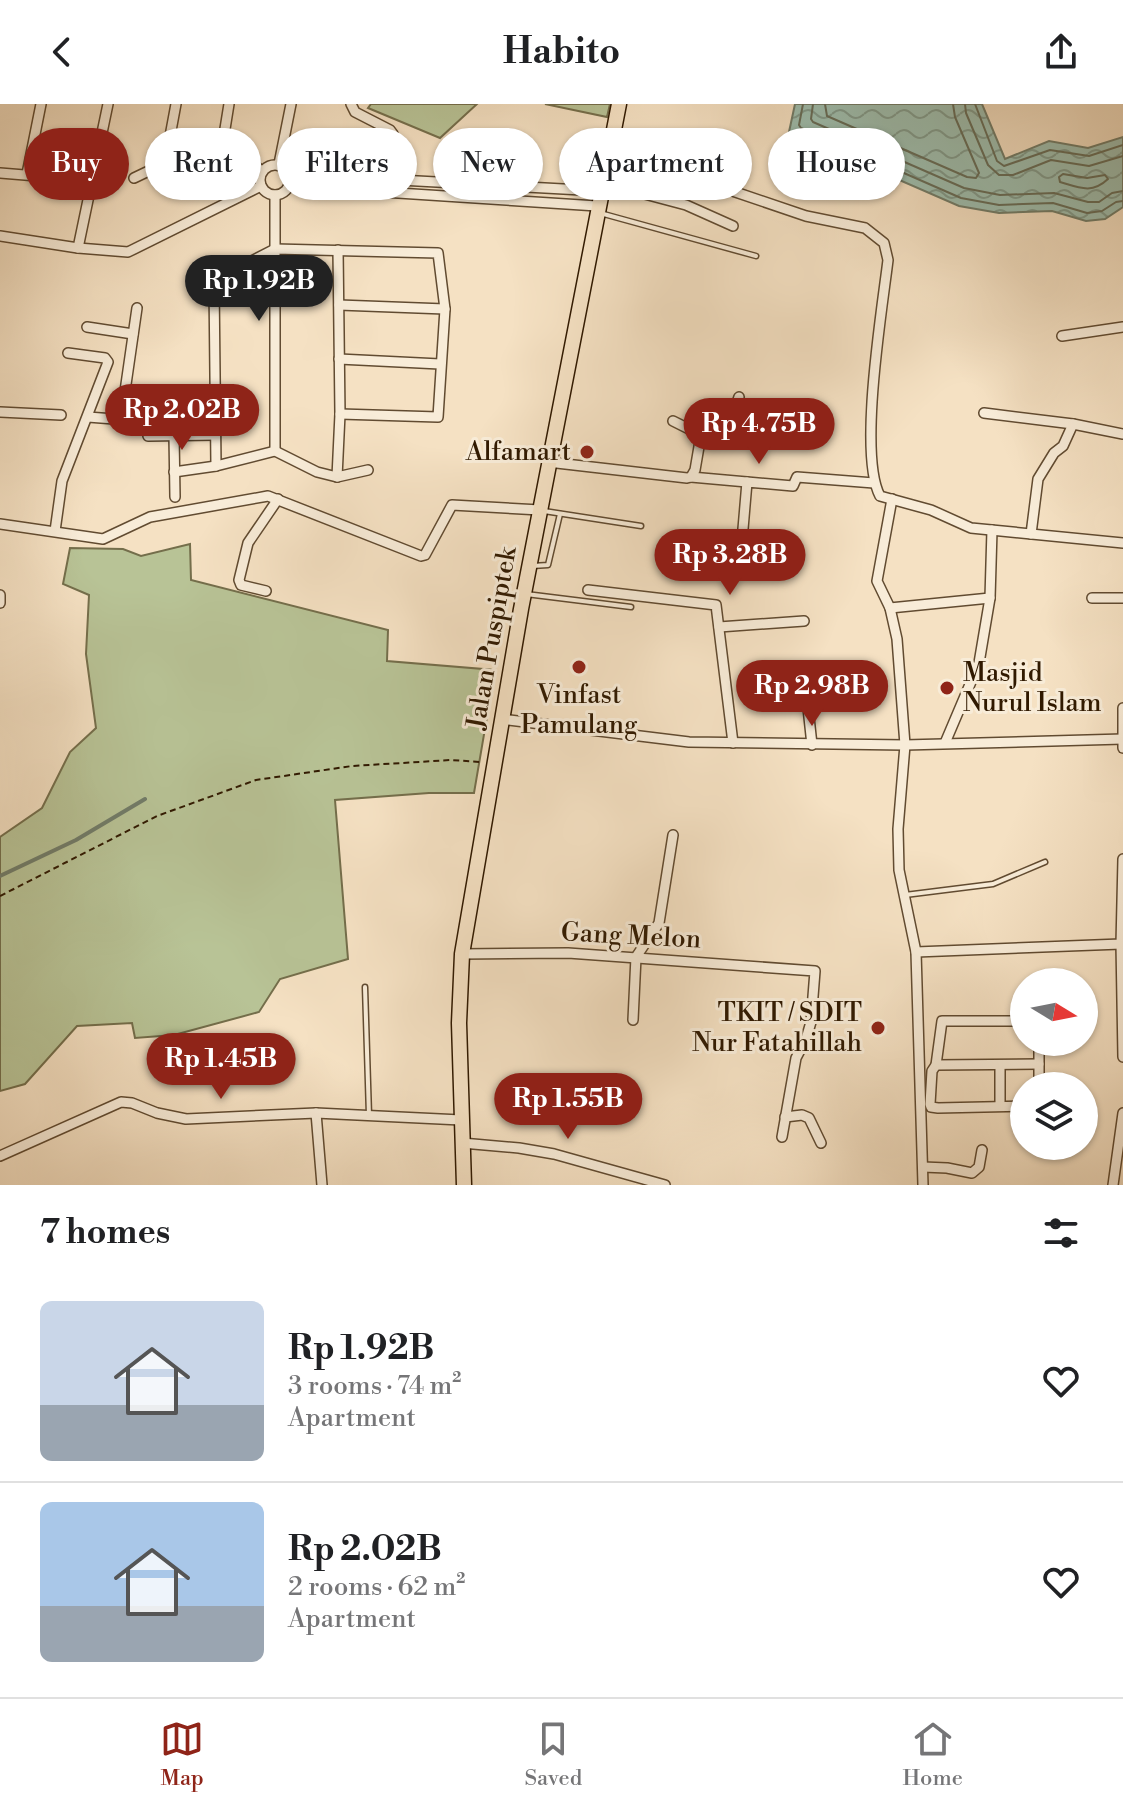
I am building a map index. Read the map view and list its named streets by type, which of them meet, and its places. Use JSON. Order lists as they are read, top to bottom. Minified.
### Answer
{"streets":{"main road":["Jalan Puspiptek"],"street":["Gang Melon"]},"crossings":[["Jalan Puspiptek","Gang Melon"]],"places":["Alfamart","Vinfast Pamulang","Masjid Nurul Islam","TKIT / SDIT Nur Fatahillah"],"north":"right","page":{"header":"Habito","chip":["Buy","Rent","Filters","New","Apartment","House"],"price":["Rp 1.92B","Rp 2.02B","Rp 4.75B","Rp 3.28B","Rp 2.98B","Rp 1.45B","Rp 1.55B"],"heading":"7 homes","list":[{"name":"Rp 1.92B","note":"3 rooms · 74 m² · Apartment"},{"name":"Rp 2.02B","note":"2 rooms · 62 m² · Apartment"}],"tabs":["Map","Saved","Home"]}}
